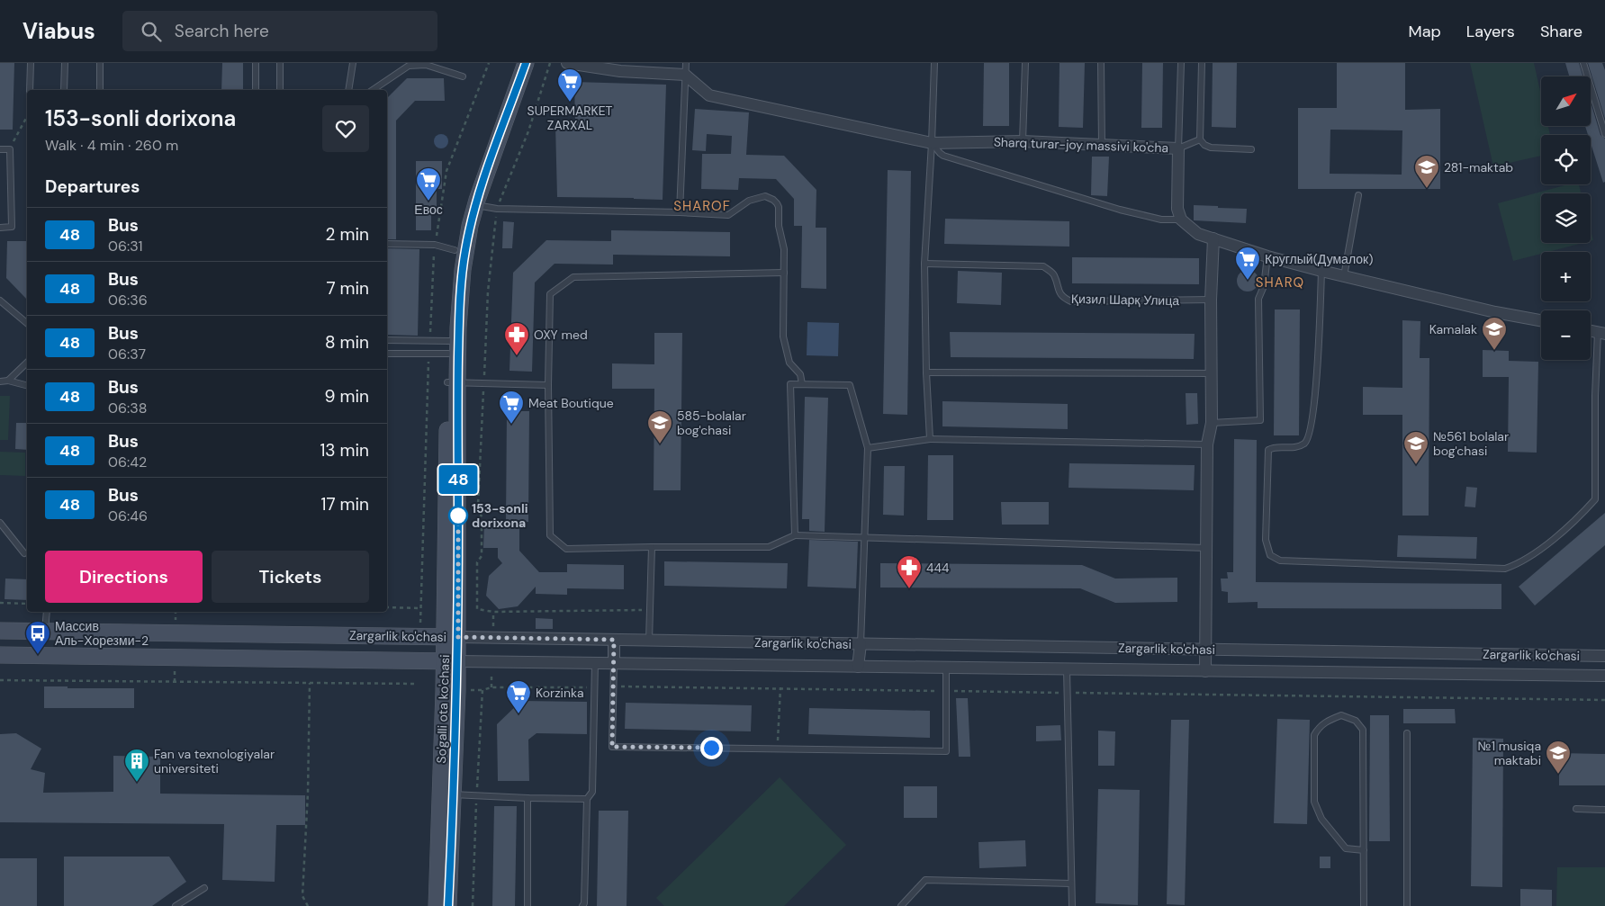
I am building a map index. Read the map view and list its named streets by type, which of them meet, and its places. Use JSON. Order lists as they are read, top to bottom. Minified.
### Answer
{"streets":{"main road":["Zargarlik ko'chasi","So'galli ota ko'chasi"],"street":["Sharq turar-joy massivi ko'cha"],"lane":["Қизил Шарқ Улица"]},"crossings":[["Zargarlik ko'chasi","So'galli ota ko'chasi"]],"districts":["SHAROF","SHARQ"],"places":{"supermarket":["SUPERMARKET ZARXAL","Евос","Круглый(Думалок)","Meat Boutique","Korzinka"],"school or university":["281-maktab","Kamalak","585-bolalar bog'chasi","№561 bolalar bog'chasi","№1 musiqa maktabi"],"pharmacy":["OXY med","444"],"other":["153-sonli dorixona"],"bus stop":["Массив Аль-Хорезми-2"],"building":["Fan va texnologiyalar universiteti"]},"lines":["bus line 48"],"north":"top right","page":{"header":"Viabus","search":"Search here","nav":["Map","Layers","Share"],"on_map":"48","map_buttons":["+","−"],"heading":[["153-sonli dorixona","Walk · 4 min · 260 m"],"Departures"],"list":[{"mark":"48","name":"Bus","note":"06:31","value":"2 min"},{"mark":"48","name":"Bus","note":"06:36","value":"7 min"},{"mark":"48","name":"Bus","note":"06:37","value":"8 min"},{"mark":"48","name":"Bus","note":"06:38","value":"9 min"},{"mark":"48","name":"Bus","note":"06:42","value":"13 min"},{"mark":"48","name":"Bus","note":"06:46","value":"17 min"}],"buttons":["Directions","Tickets"]}}
